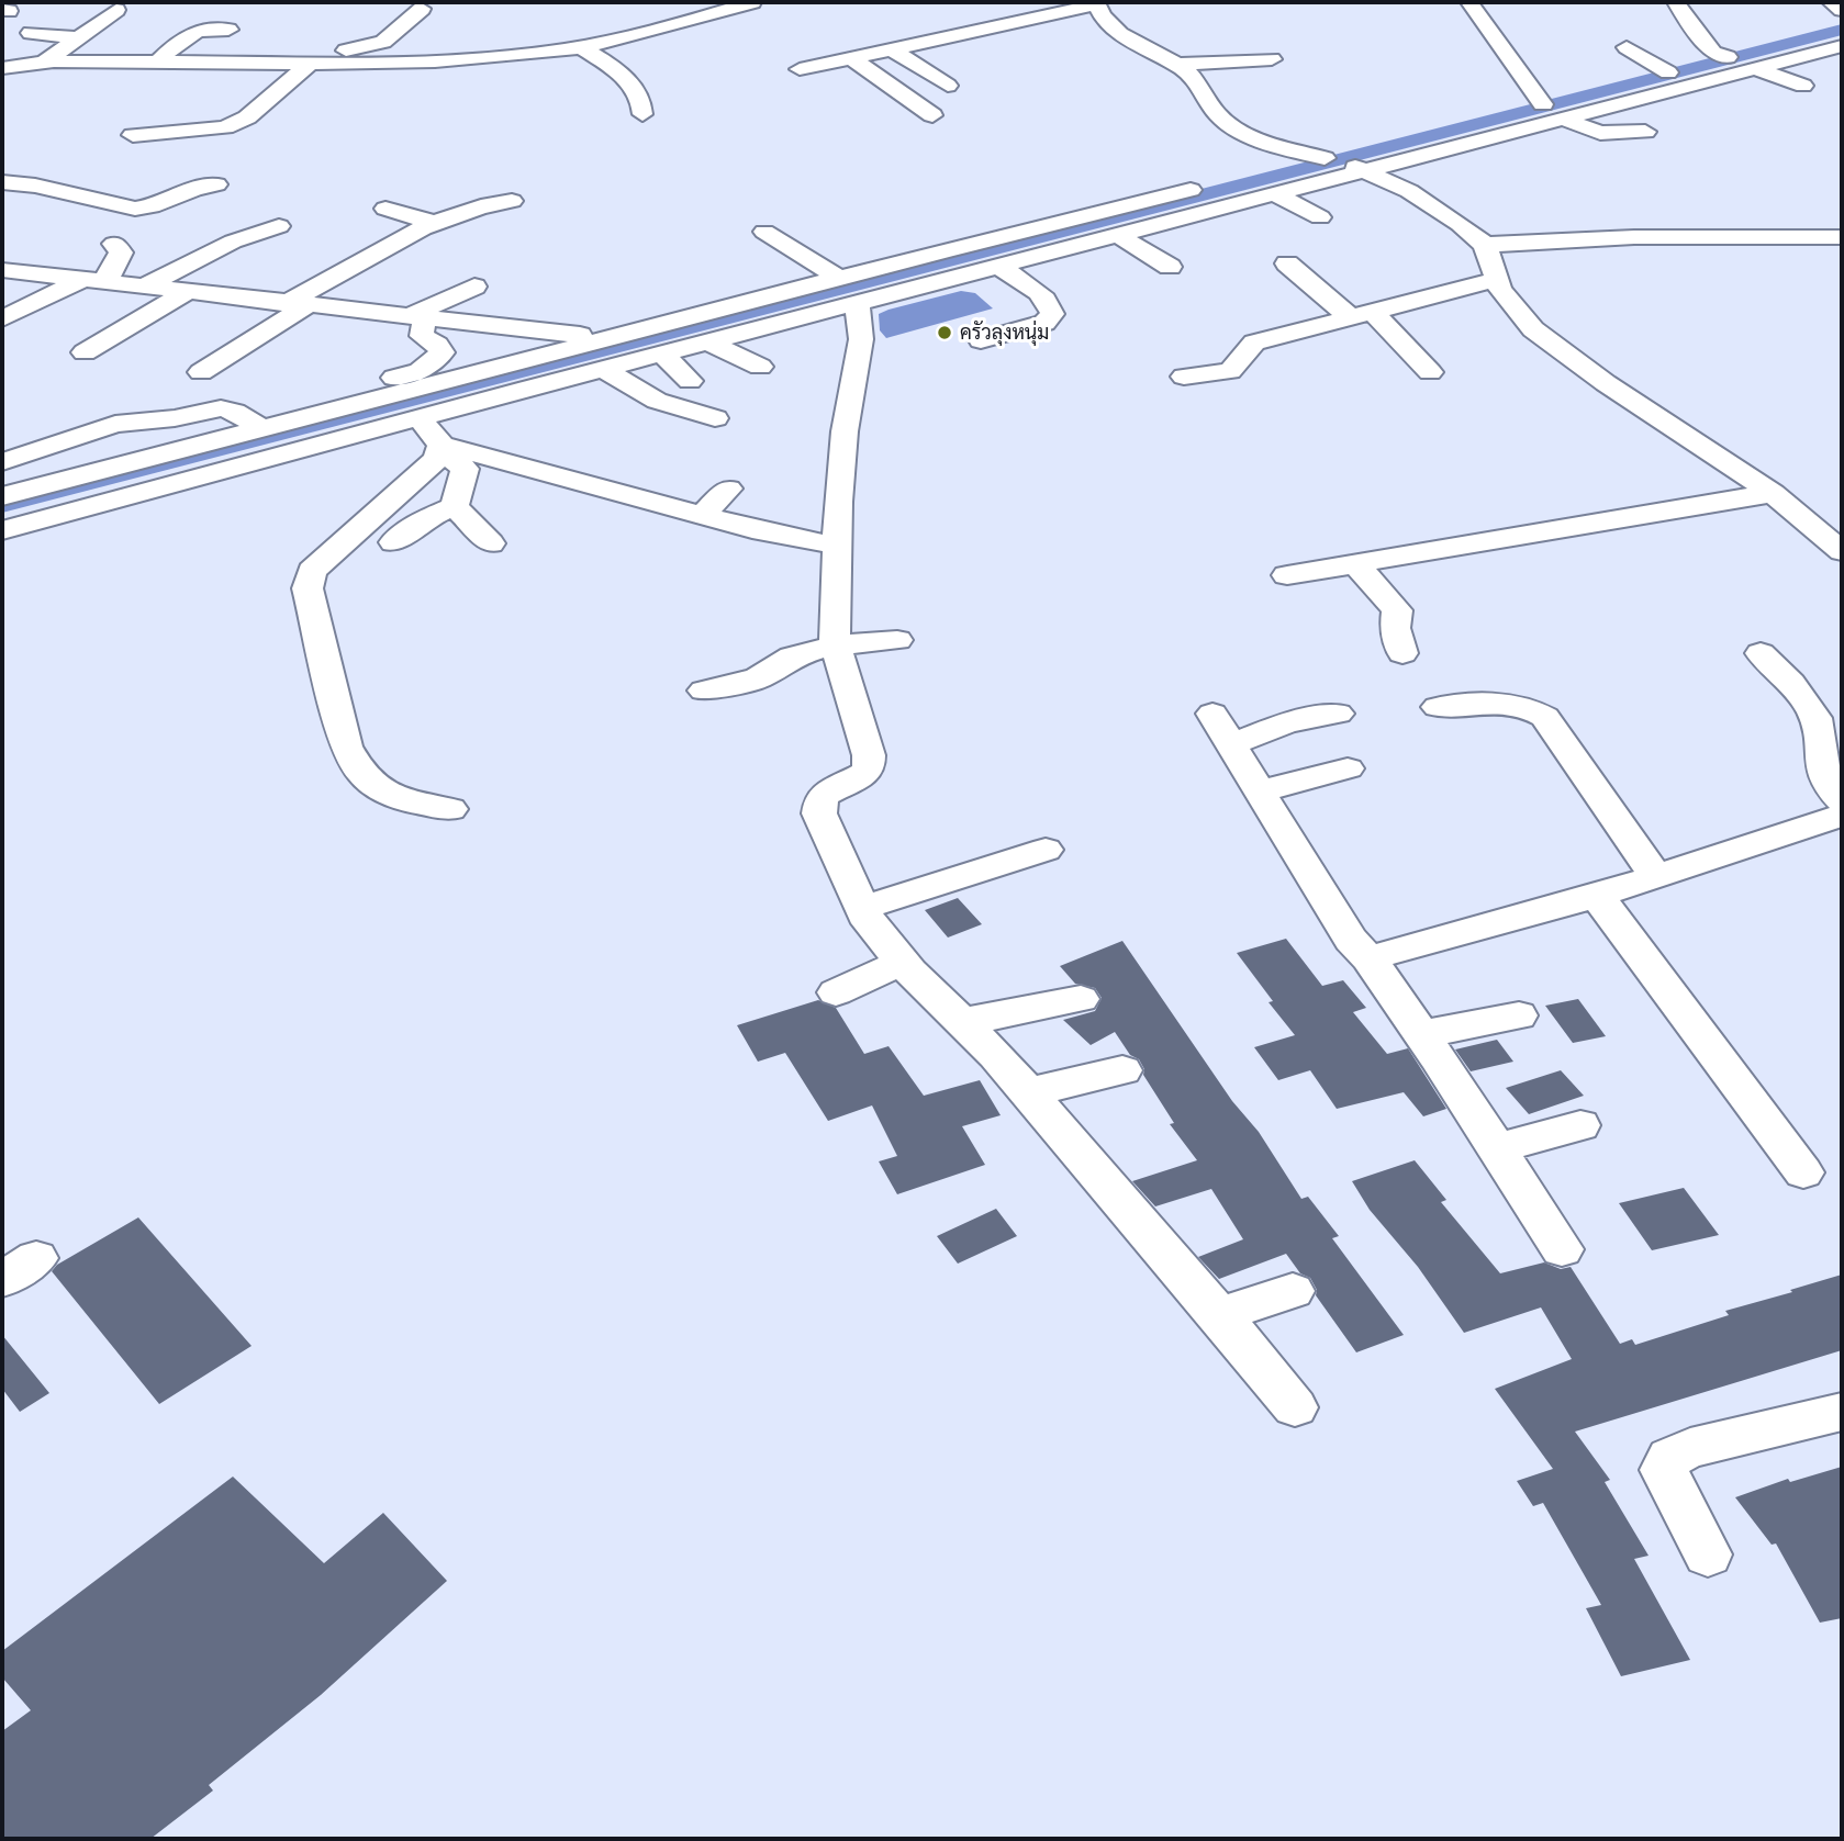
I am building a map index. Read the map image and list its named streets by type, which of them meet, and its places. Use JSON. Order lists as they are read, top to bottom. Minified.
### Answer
{"places":["ครัวลุงหนุ่ม"]}
